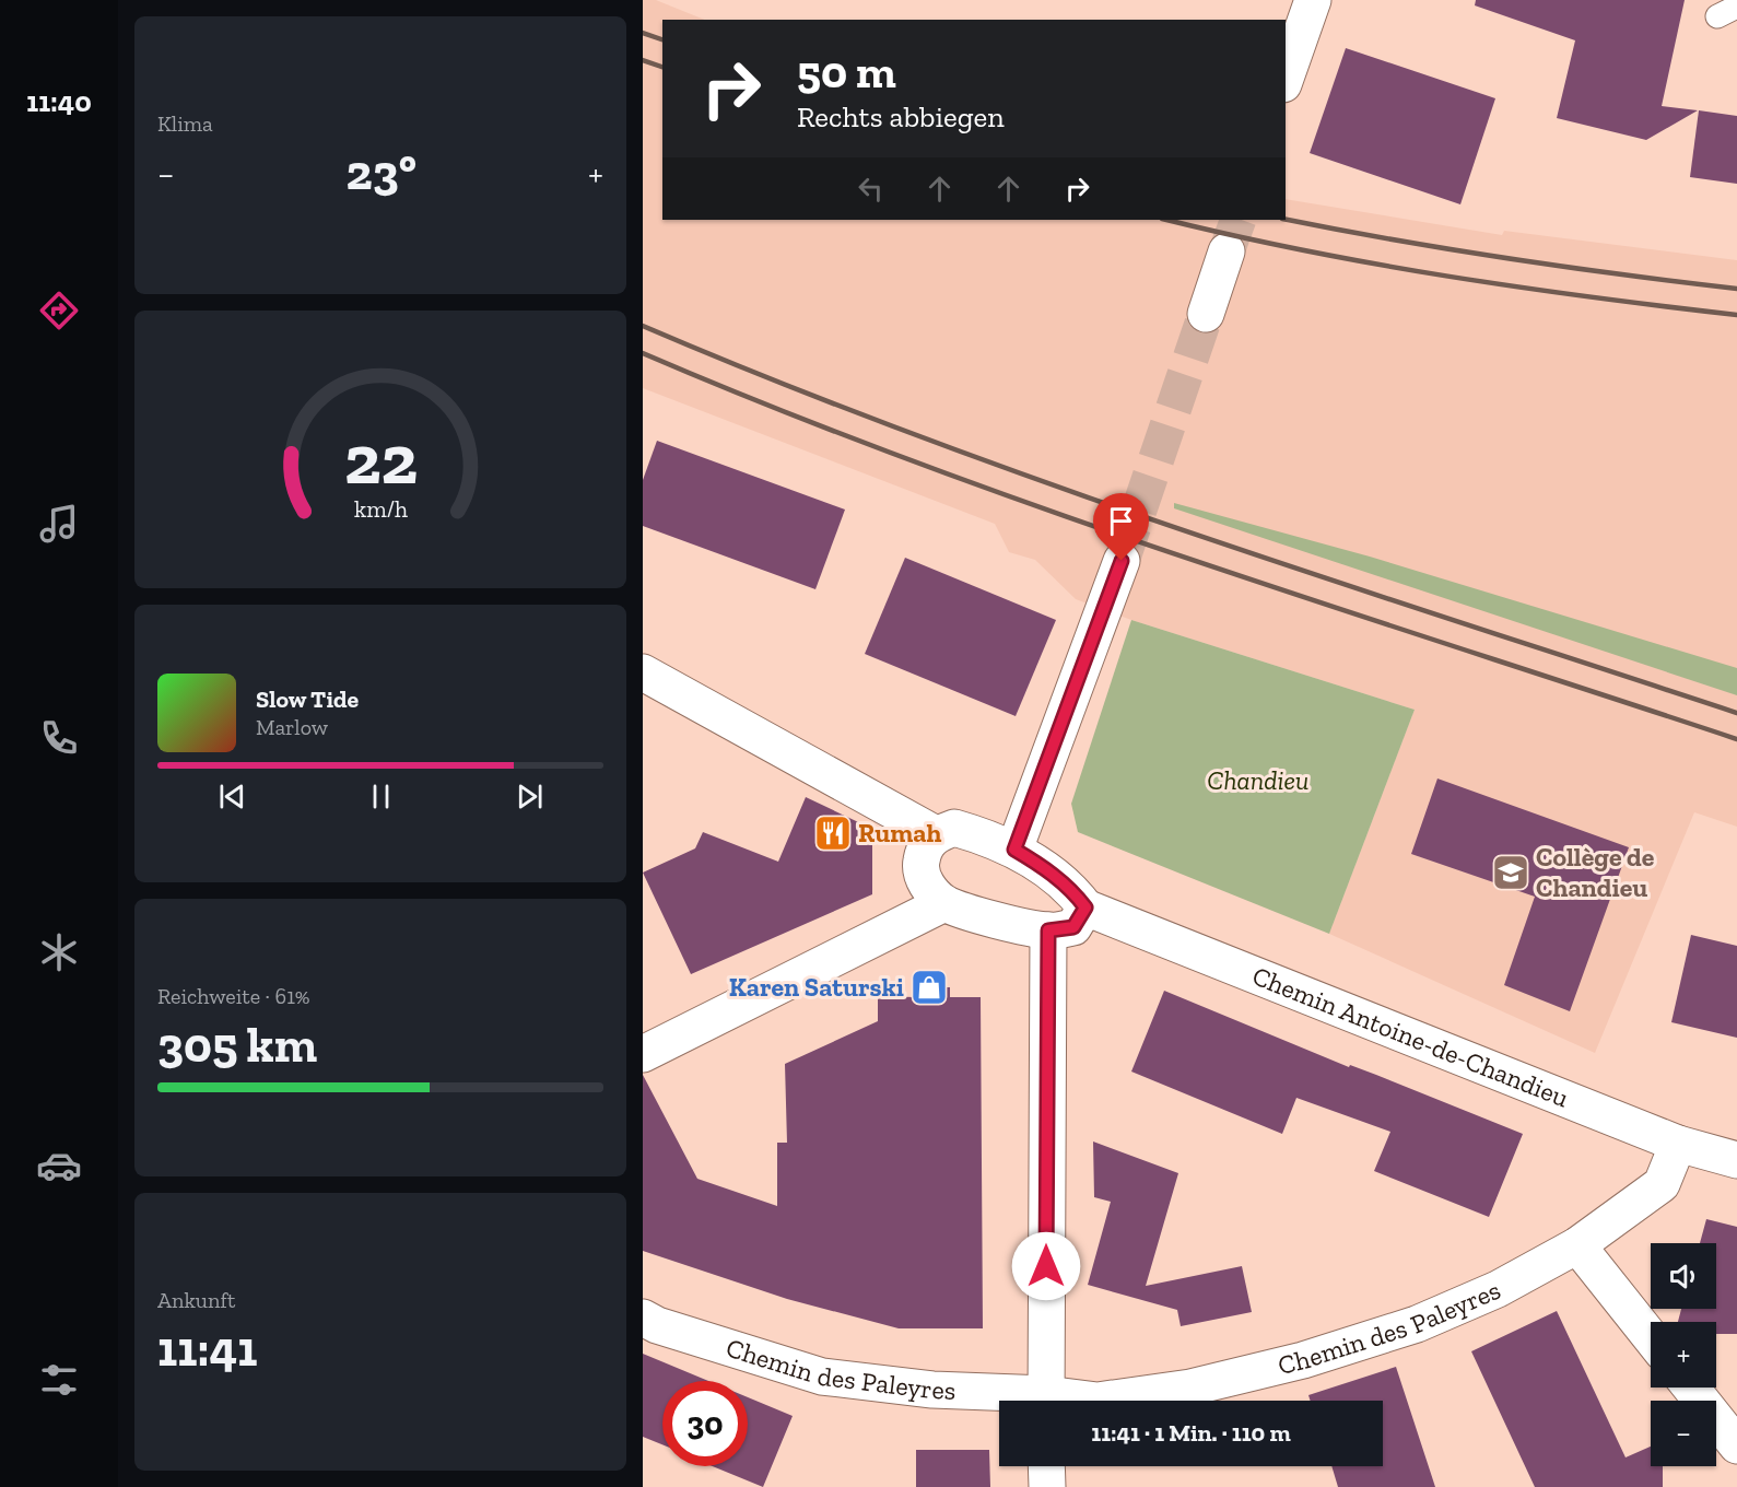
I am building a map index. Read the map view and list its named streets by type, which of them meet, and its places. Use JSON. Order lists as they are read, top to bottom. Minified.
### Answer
{"streets":{"street":["Chemin Antoine-de-Chandieu","Chemin des Paleyres"]},"crossings":[["Chemin Antoine-de-Chandieu","Chemin des Paleyres"]],"parks":["Chandieu"],"places":{"restaurant":["Rumah"],"school or university":["Collège de Chandieu"],"shop":["Karen Saturski"]},"page":{"tabs":"11:40","tile":["Klima",["Reichweite · 61%","305 km"],["Ankunft","11:41"]],"turn":["50 m","Rechts abbiegen"],"heat":["−","23°","+"],"song":["Slow Tide","Marlow"],"map_buttons":["+","−"],"limit":"30","trip":"11:41 · 1 Min. · 110 m","gauge":["22","km/h"]}}
